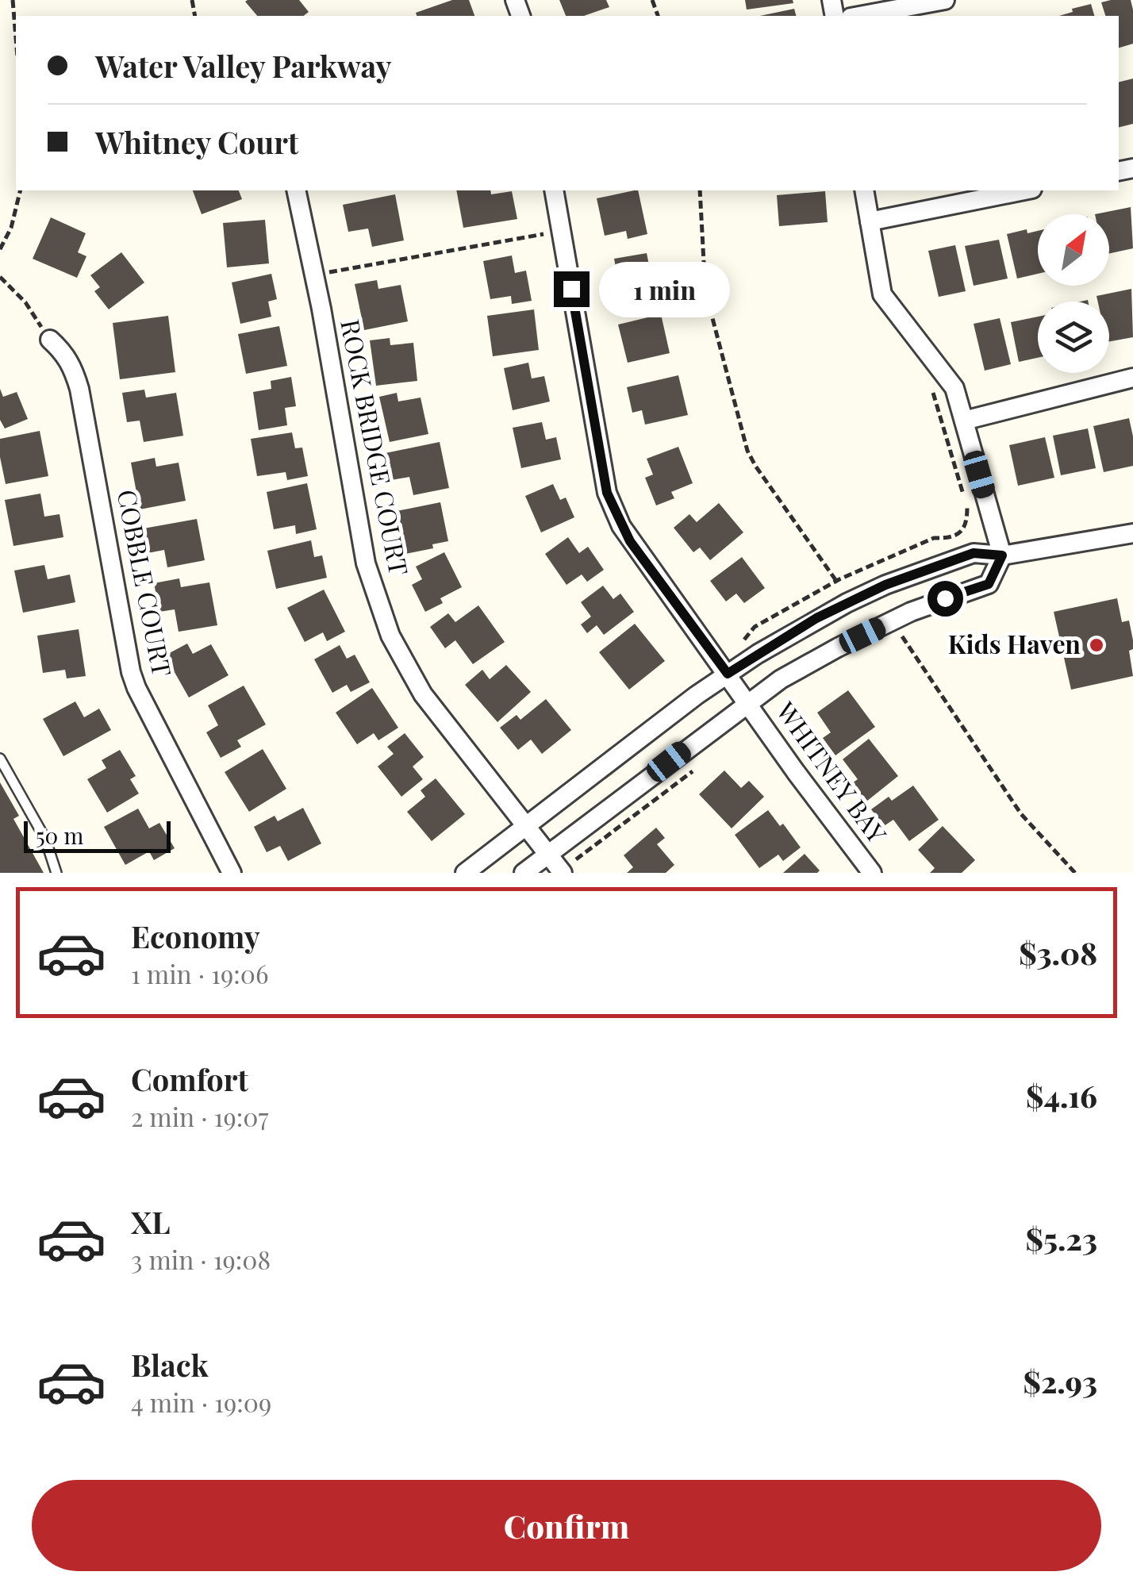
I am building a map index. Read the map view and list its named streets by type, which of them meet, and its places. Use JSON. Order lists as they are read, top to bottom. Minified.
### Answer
{"streets":{"street":["ROCK BRIDGE COURT","COBBLE COURT","WHITNEY BAY"]},"places":["Kids Haven"],"scale_bar":"50 m","north":"top right","page":{"banner":["Water Valley Parkway","Whitney Court"],"bubble":"1 min","scale":"50 m","list":[{"name":"Economy","note":"1 min · 19:06","value":"$3.08"},{"name":"Comfort","note":"2 min · 19:07","value":"$4.16"},{"name":"XL","note":"3 min · 19:08","value":"$5.23"},{"name":"Black","note":"4 min · 19:09","value":"$2.93"}],"buttons":"Confirm"}}
